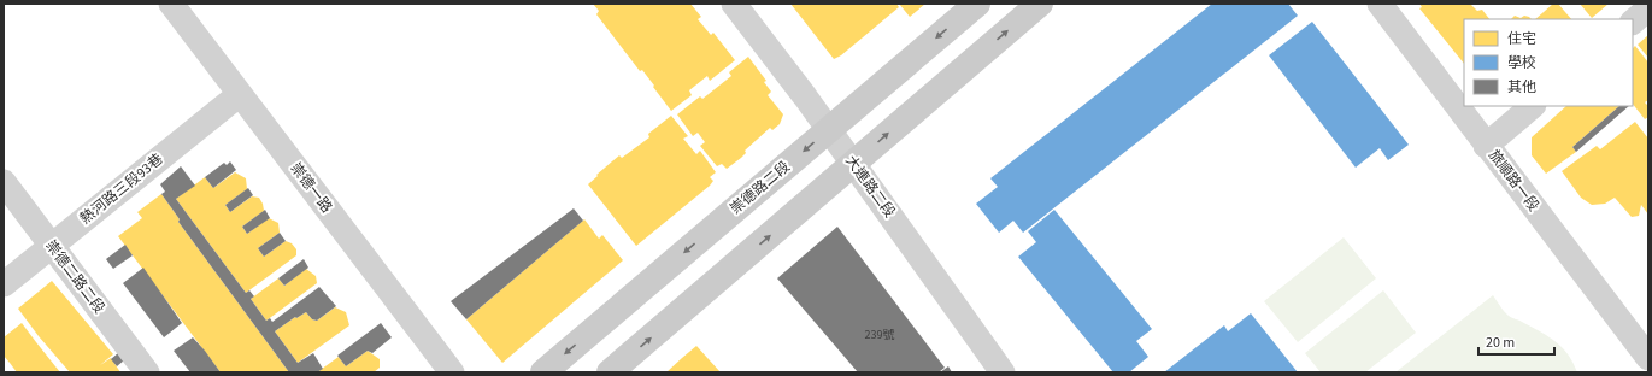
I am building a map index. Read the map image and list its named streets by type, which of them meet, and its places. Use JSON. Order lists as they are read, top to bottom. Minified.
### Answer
{"streets":{"main road":["崇德路二段"],"street":["旅順路一段","大連路二段","崇德一路","熱河路三段93巷","崇德二路二段"]},"crossings":[["大連路二段","崇德路二段"],["崇德一路","熱河路三段93巷"],["熱河路三段93巷","崇德二路二段"]],"house_numbers":["239號"],"legend":["住宅","學校","其他"],"scale_bar":"20 m"}
